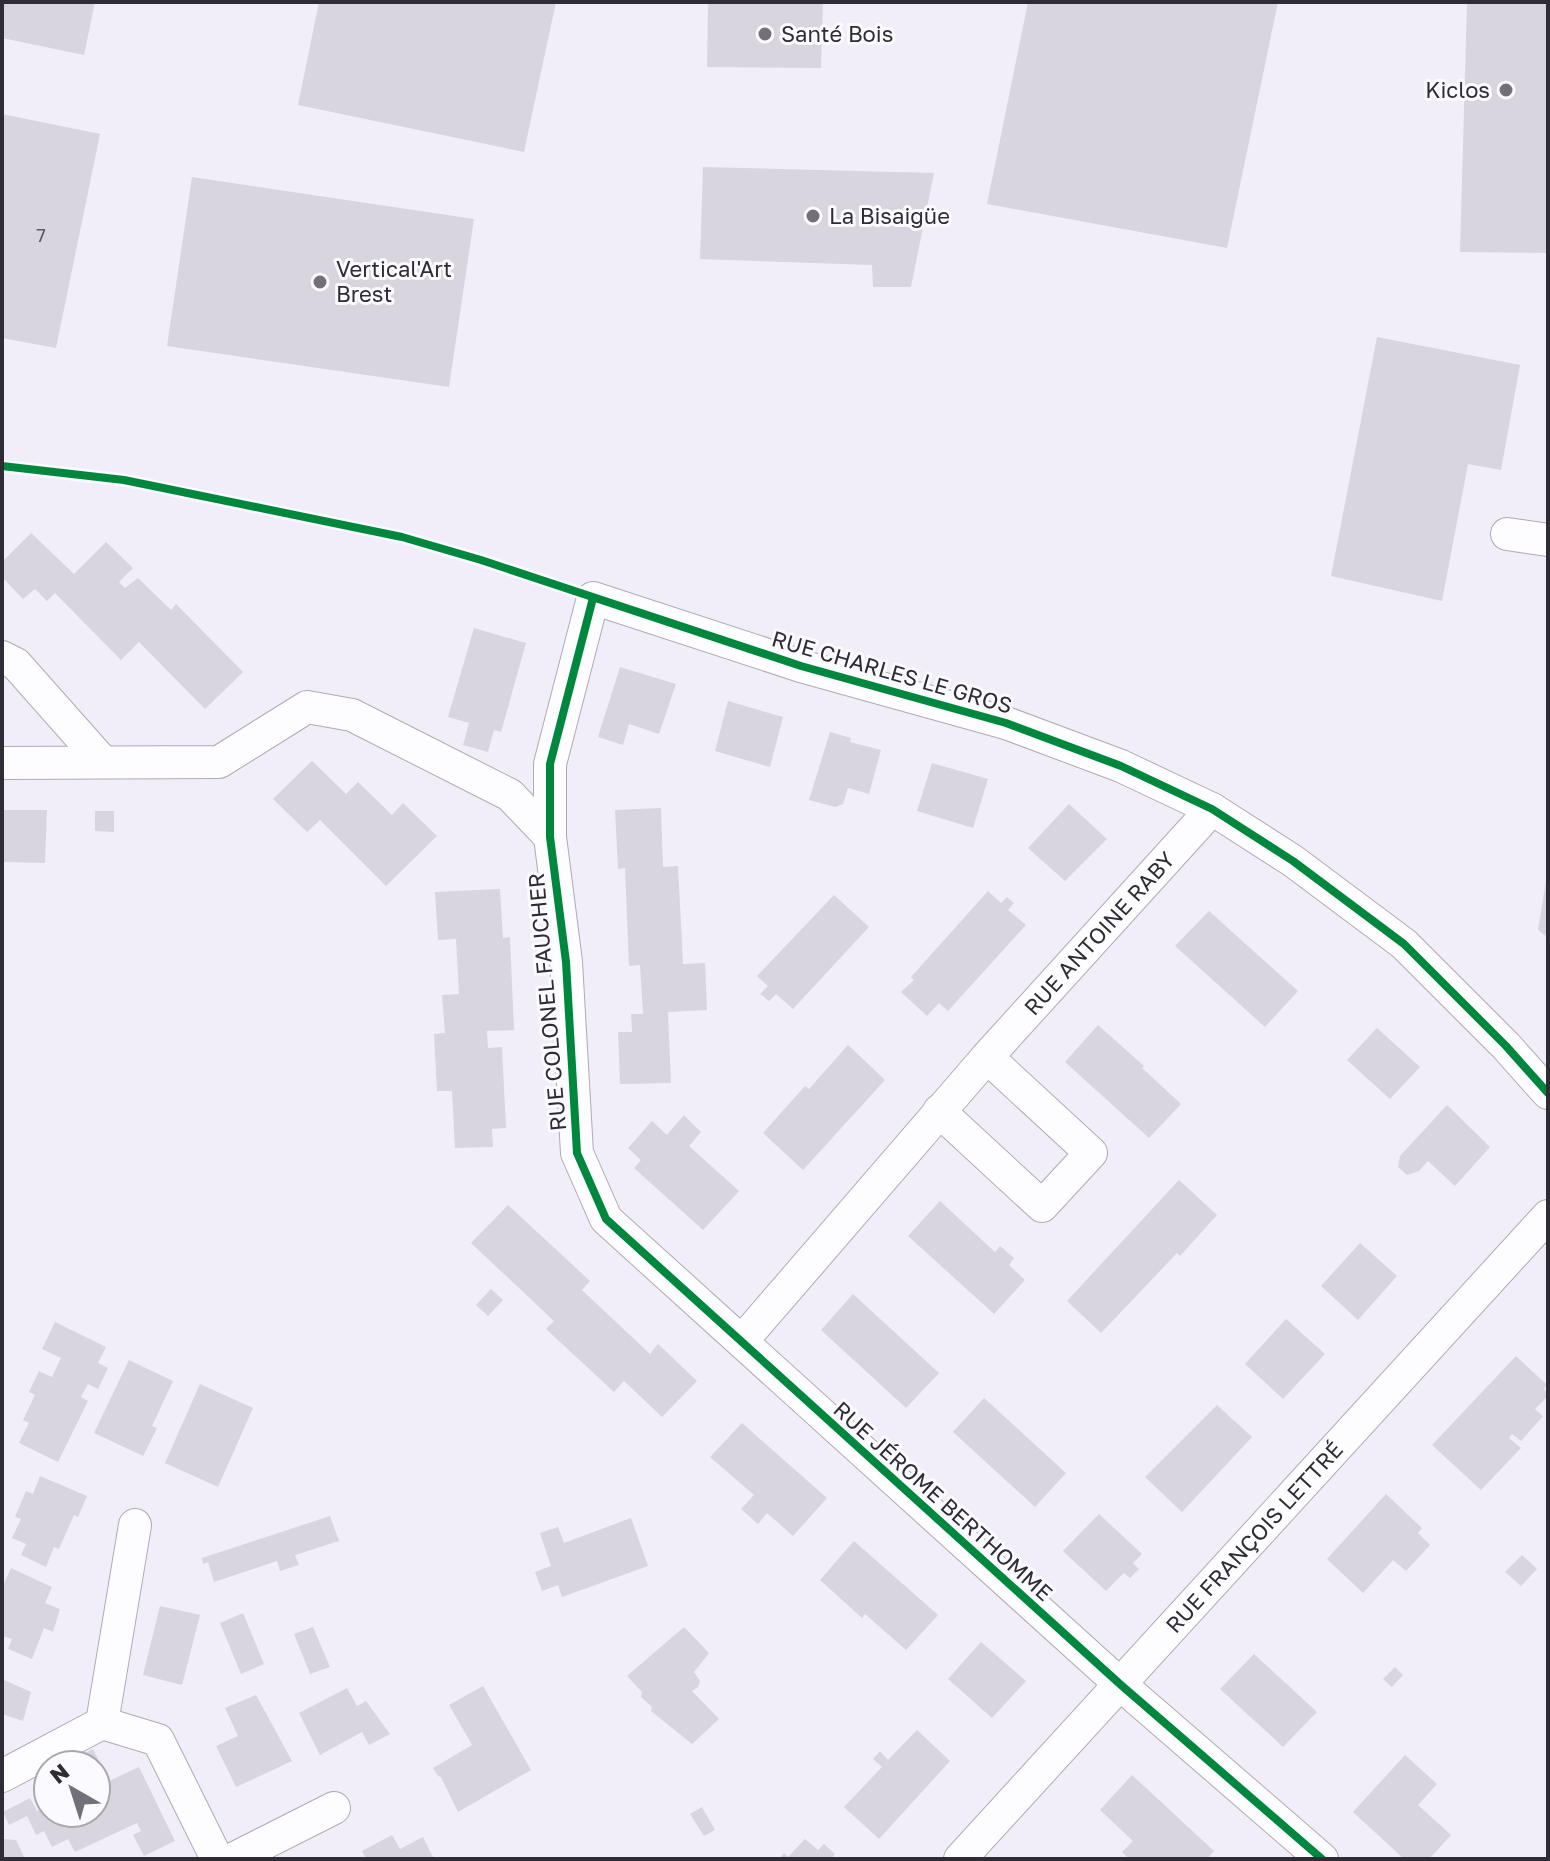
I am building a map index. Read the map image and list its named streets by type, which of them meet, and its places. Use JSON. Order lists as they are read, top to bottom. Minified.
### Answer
{"streets":{"street":["RUE CHARLES LE GROS","RUE ANTOINE RABY","RUE COLONEL FAUCHER","RUE JÉROME BERTHOMME","RUE FRANÇOIS LETTRÉ"]},"crossings":[["RUE CHARLES LE GROS","RUE ANTOINE RABY"],["RUE CHARLES LE GROS","RUE COLONEL FAUCHER"],["RUE ANTOINE RABY","RUE COLONEL FAUCHER"],["RUE ANTOINE RABY","RUE JÉROME BERTHOMME"],["RUE COLONEL FAUCHER","RUE JÉROME BERTHOMME"],["RUE JÉROME BERTHOMME","RUE FRANÇOIS LETTRÉ"]],"places":["Santé Bois","Kiclos","La Bisaigüe","Vertical'Art Brest"],"house_numbers":["7"],"north":"top left"}
